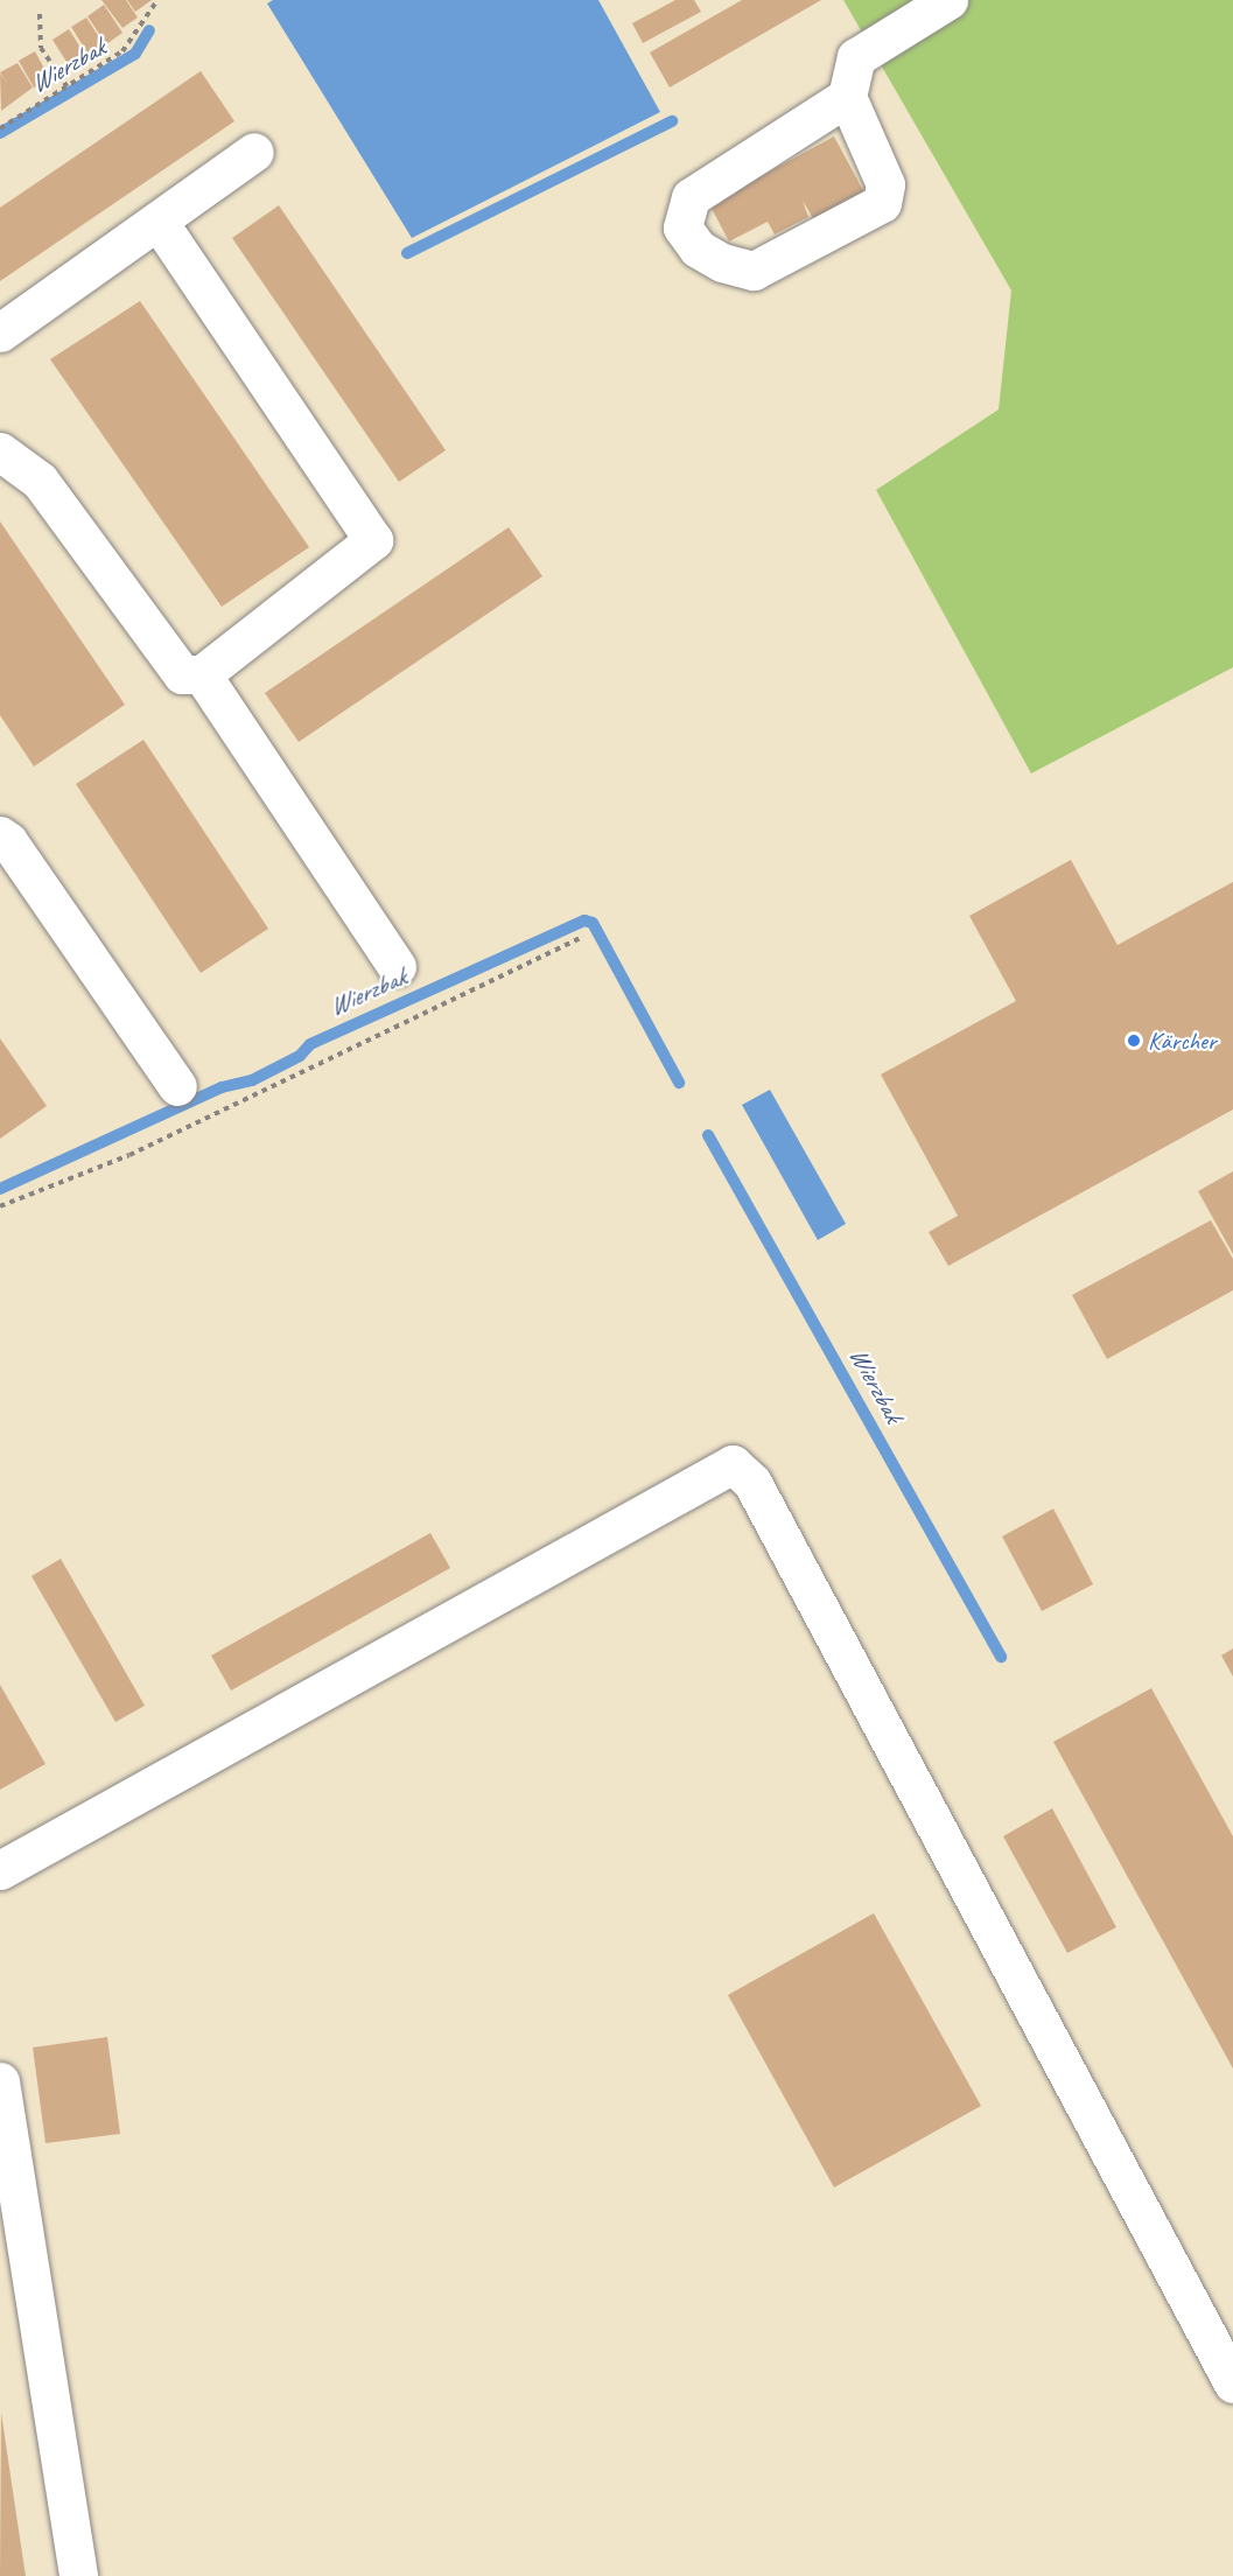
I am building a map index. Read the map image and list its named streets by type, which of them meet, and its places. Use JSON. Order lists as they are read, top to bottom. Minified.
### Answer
{"water":["Wierzbak"],"places":["Kärcher"]}
